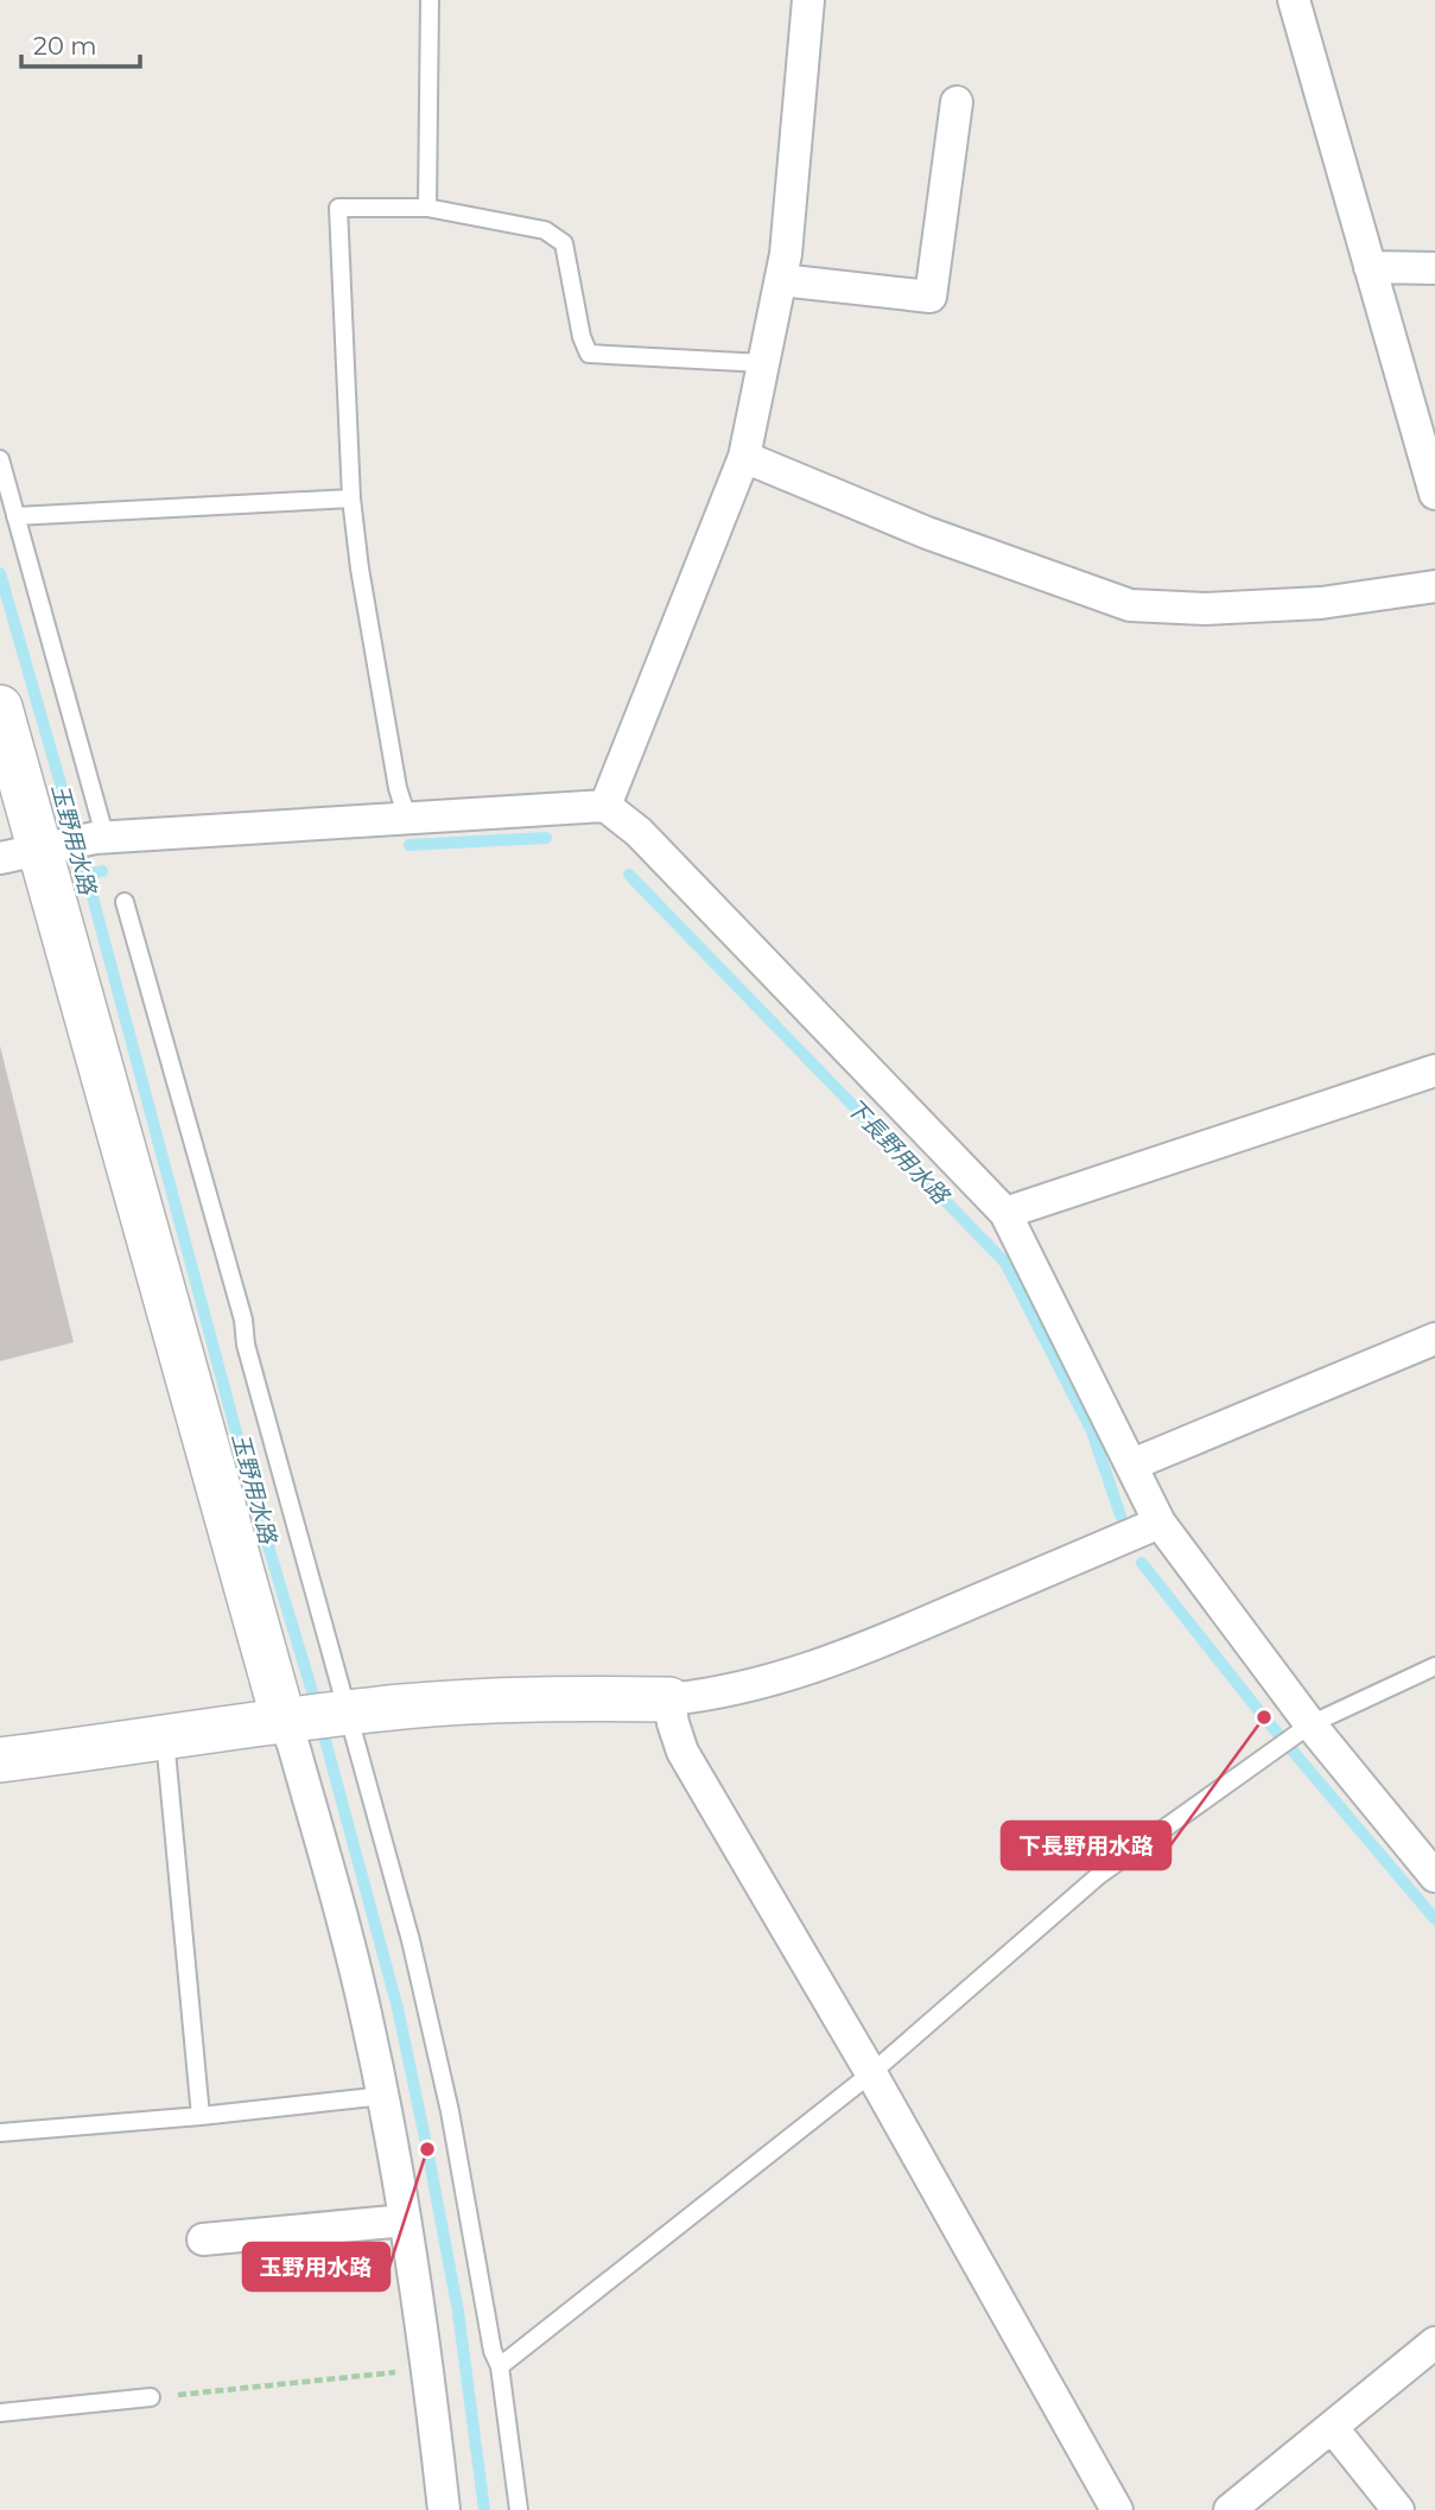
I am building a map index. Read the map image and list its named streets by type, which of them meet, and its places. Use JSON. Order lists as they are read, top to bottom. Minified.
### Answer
{"water":["玉野用水路","下長野用水路"],"places":["下長野用水路","玉野用水路"],"scale_bar":"20 m"}
